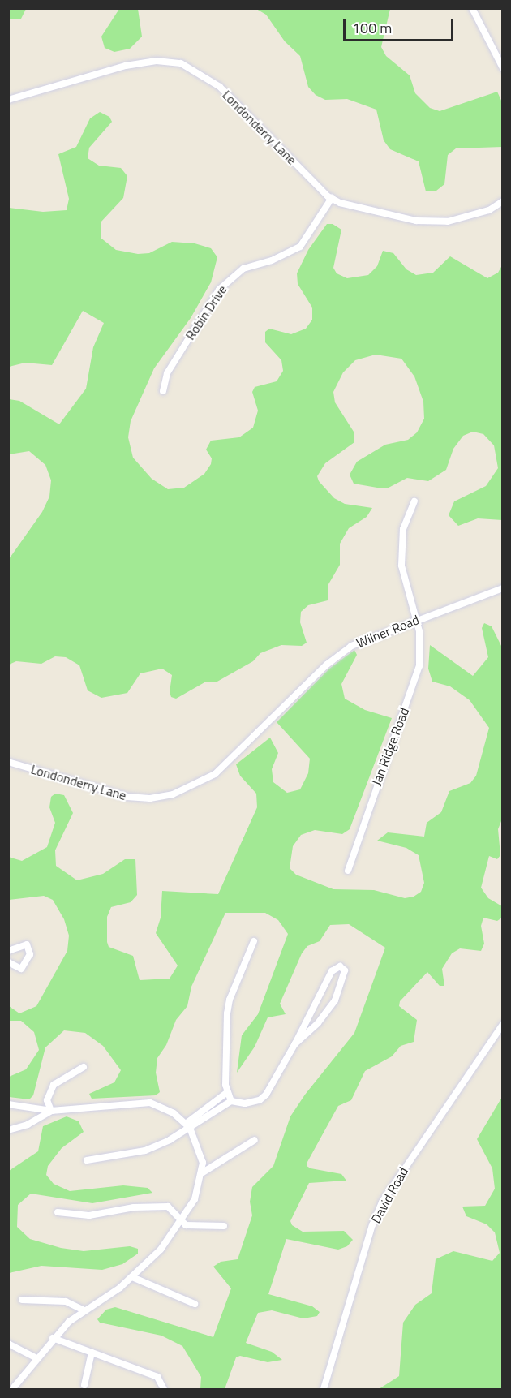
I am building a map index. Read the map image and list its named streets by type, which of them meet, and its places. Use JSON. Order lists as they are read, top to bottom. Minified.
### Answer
{"streets":{"street":["Londonderry Lane","Robin Drive","Wilner Road","Jan Ridge Road","David Road"]},"crossings":[["Londonderry Lane","Robin Drive"],["Londonderry Lane","Wilner Road"],["Wilner Road","Jan Ridge Road"]],"scale_bar":"100 m"}
